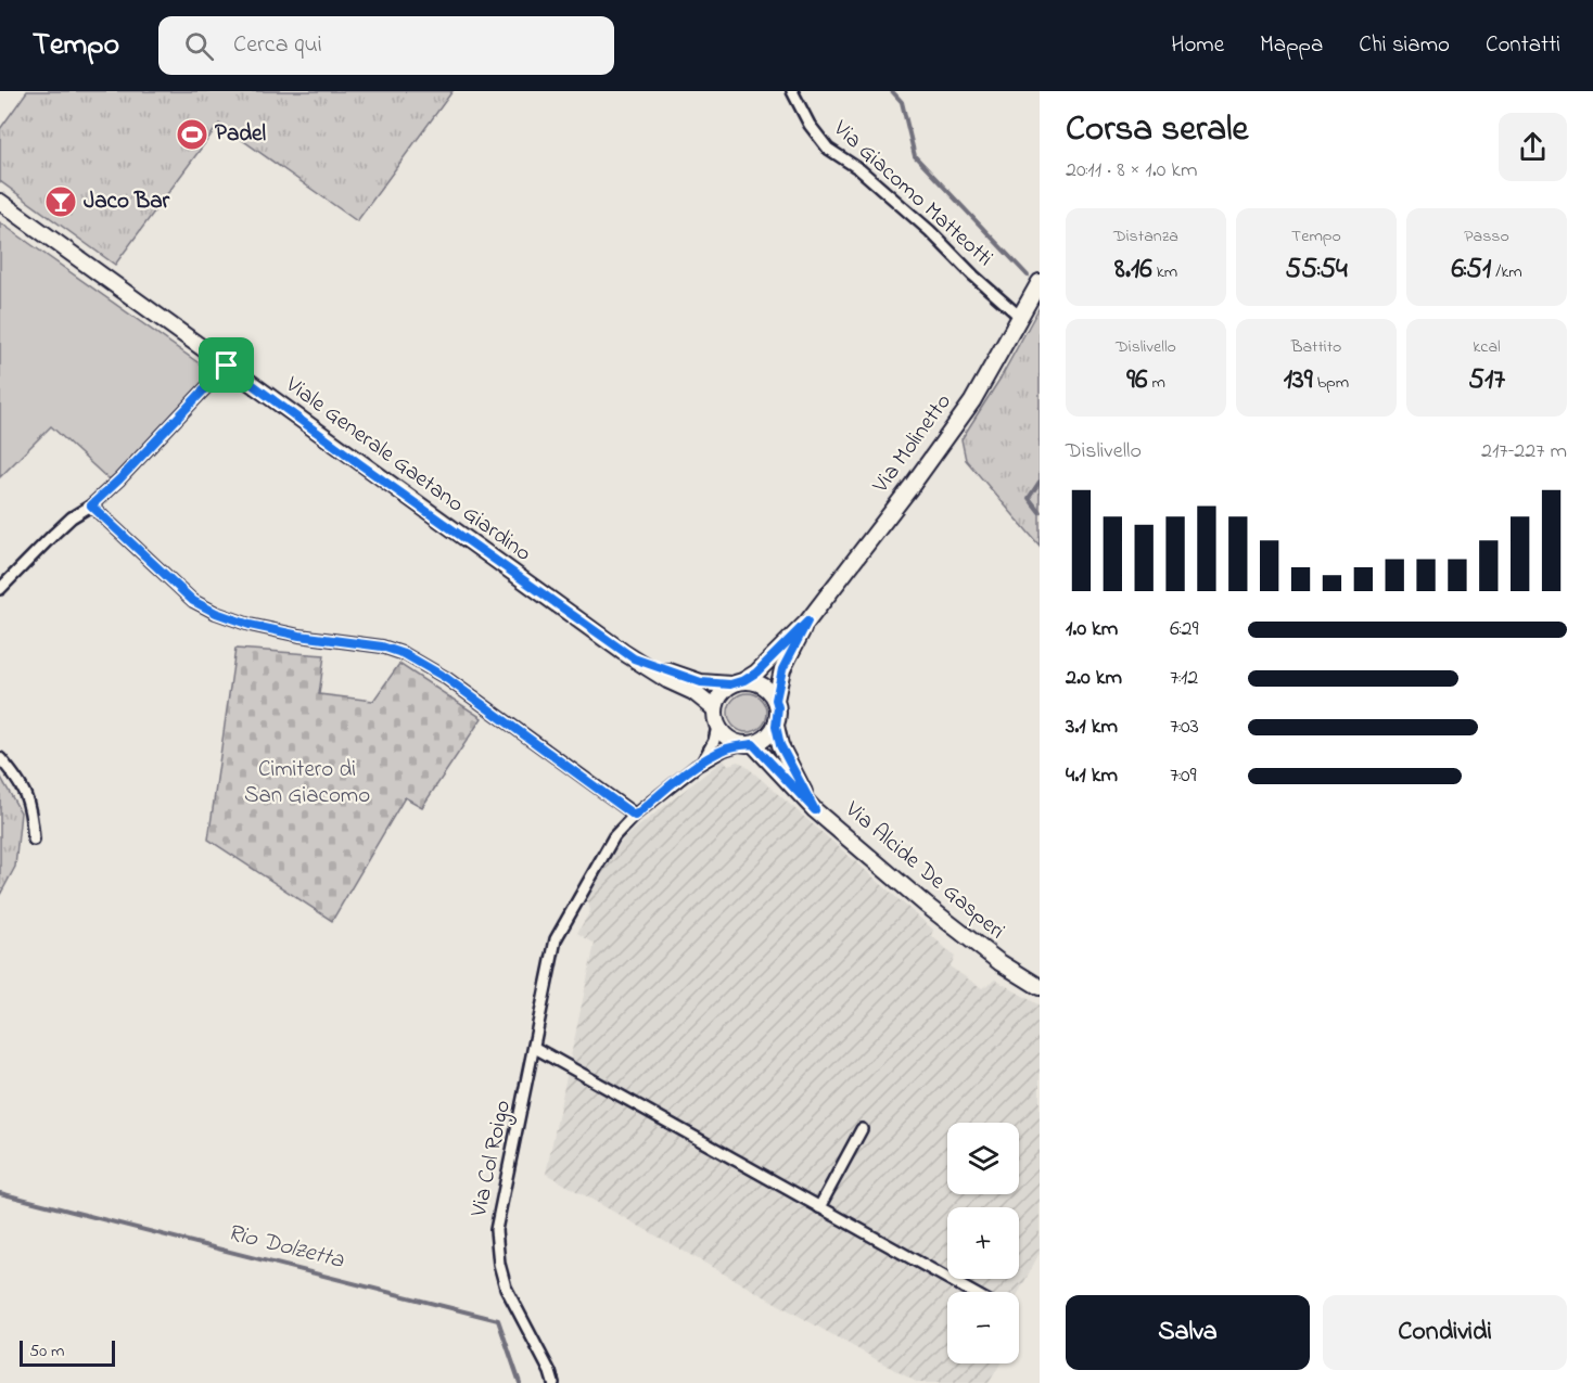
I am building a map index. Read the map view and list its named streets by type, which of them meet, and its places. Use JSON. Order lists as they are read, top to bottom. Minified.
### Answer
{"streets":{"main road":["Via Molinetto","Viale Generale Gaetano Giardino","Via Alcide De Gasperi"],"street":["Via Giacomo Matteotti","Via Col Roigo"]},"crossings":[["Via Giacomo Matteotti","Via Molinetto"],["Via Molinetto","Viale Generale Gaetano Giardino"],["Via Molinetto","Via Alcide De Gasperi"],["Via Molinetto","Via Col Roigo"],["Viale Generale Gaetano Giardino","Via Alcide De Gasperi"],["Viale Generale Gaetano Giardino","Via Col Roigo"],["Via Alcide De Gasperi","Via Col Roigo"]],"water":["Rio Dolzetta"],"parks":["Cimitero di San Giacomo"],"places":{"sports":["Padel"],"bar":["Jaco Bar"]},"scale_bar":"50 m","page":{"header":"Tempo","search":"Cerca qui","nav":["Home","Mappa","Chi siamo","Contatti"],"heading":["Corsa serale","20:11 · 8 × 1.0 km"],"stats":[["Distanza","8.16 km"],["Tempo","55:54"],["Passo","6:51 /km"],["Dislivello","96 m"],["Battito","139 bpm"],["kcal","517"]],"chart":["Dislivello","217–227 m"],"list":[{"name":"1.0 km","note":"6:29"},{"name":"2.0 km","note":"7:12"},{"name":"3.1 km","note":"7:03"},{"name":"4.1 km","note":"7:09"}],"map_buttons":["+","−"],"buttons":["Salva","Condividi"],"scale":"50 m"}}
